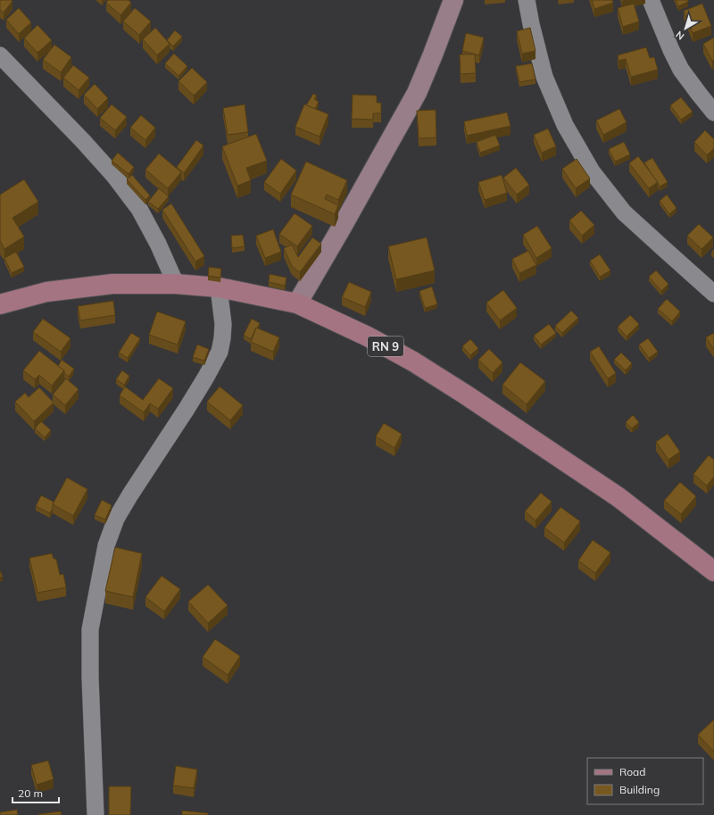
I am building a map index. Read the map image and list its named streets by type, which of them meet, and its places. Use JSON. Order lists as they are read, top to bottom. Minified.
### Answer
{"streets":{"main road":["RN 9"]},"legend":["Road","Building"],"scale_bar":"20 m","north":"bottom left"}
